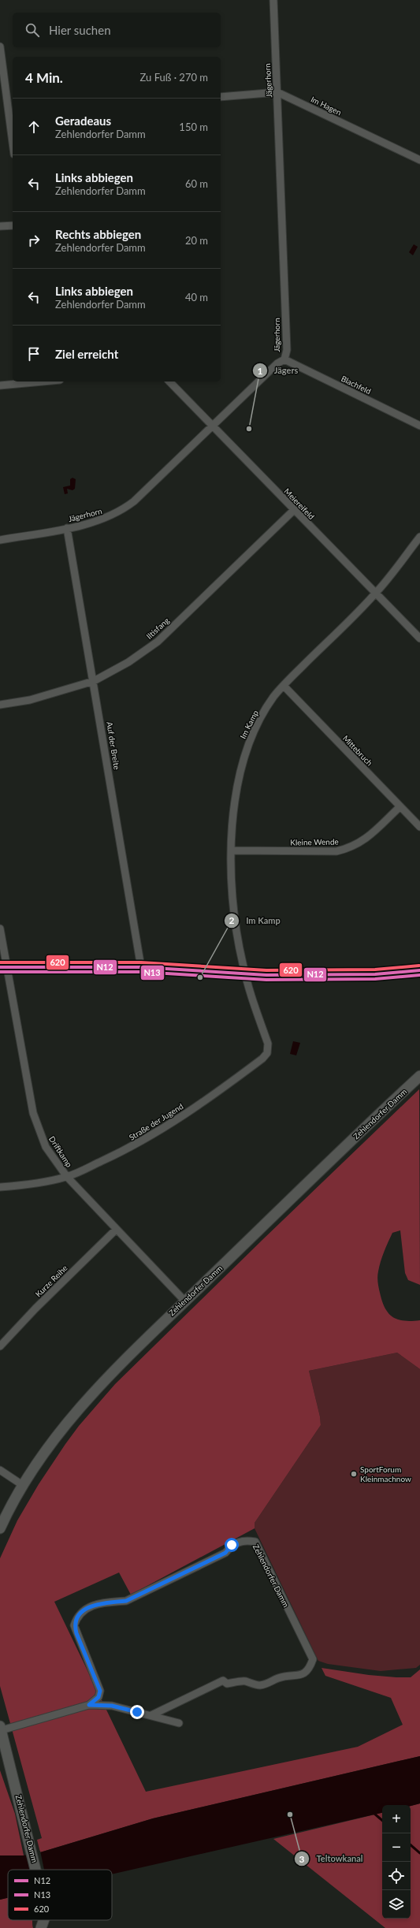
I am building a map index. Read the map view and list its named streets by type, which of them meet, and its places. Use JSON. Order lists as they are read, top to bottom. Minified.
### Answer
{"streets":{"main road":["Zehlendorfer Damm"],"street":["Jägerhorn","Im Hagen","Blachfeld","Meiereifeld","Iltisfang","Im Kamp","Auf der Breite","Mittebruch","Kleine Wende","Straße der Jugend","Driftkamp","Kurze Reihe"]},"crossings":[["Jägerhorn","Im Hagen"],["Jägerhorn","Blachfeld"],["Jägerhorn","Meiereifeld"],["Jägerhorn","Auf der Breite"],["Meiereifeld","Iltisfang"],["Meiereifeld","Im Kamp"],["Iltisfang","Auf der Breite"],["Im Kamp","Mittebruch"],["Im Kamp","Kleine Wende"],["Im Kamp","Straße der Jugend"],["Mittebruch","Kleine Wende"],["Zehlendorfer Damm","Driftkamp"],["Straße der Jugend","Driftkamp"],["Driftkamp","Kurze Reihe"]],"places":["Jägers","Im Kamp","SportForum Kleinmachnow","Teltowkanal"],"lines":["transit line 620","transit line N12","transit line N13"],"legend":["N12","N13","620"],"page":{"search":"Hier suchen","heading":["4 Min.","Zu Fuß · 270 m"],"list":[["Geradeaus","Zehlendorfer Damm","150 m"],["Links abbiegen","Zehlendorfer Damm","60 m"],["Rechts abbiegen","Zehlendorfer Damm","20 m"],["Links abbiegen","Zehlendorfer Damm","40 m"],"Ziel erreicht"],"map_buttons":["+","−"]}}
